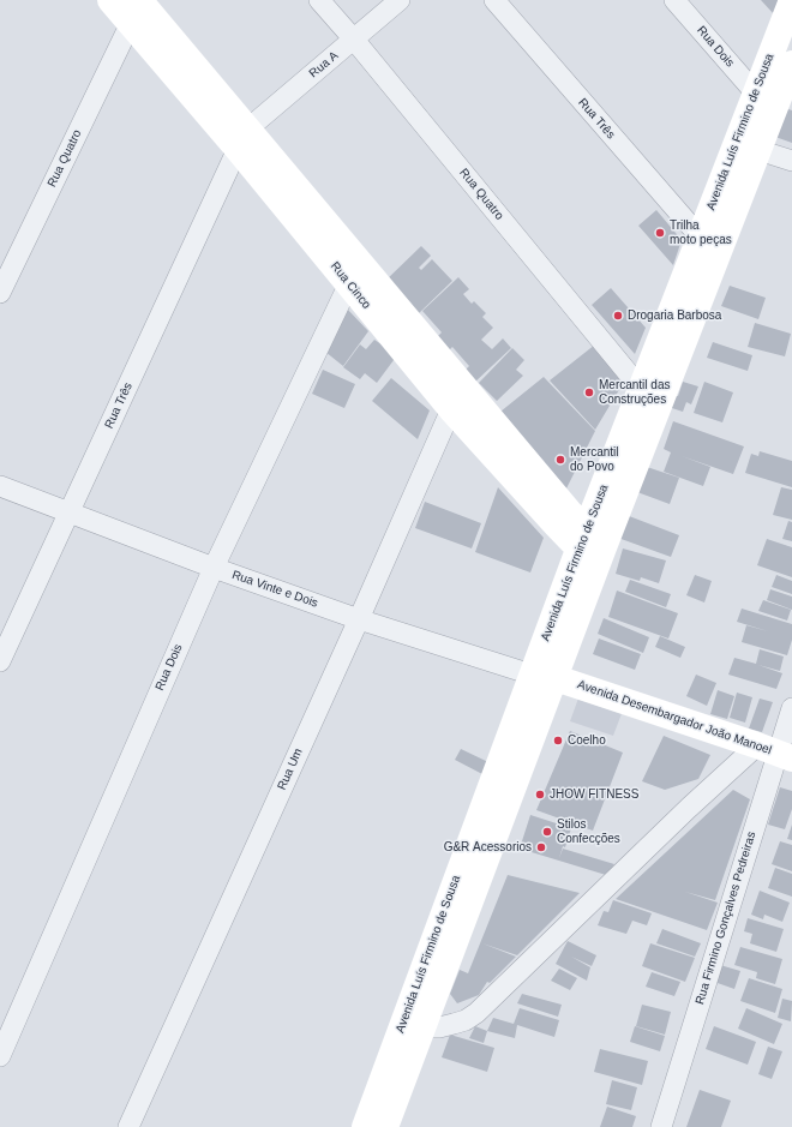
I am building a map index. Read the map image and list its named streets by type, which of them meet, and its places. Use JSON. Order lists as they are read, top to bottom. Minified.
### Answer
{"streets":{"main road":["Avenida Luís Firmino de Sousa","Rua Cinco","Avenida Desembargador João Manoel"],"street":["Rua Dois","Rua A","Rua Três","Rua Quatro","Rua Vinte e Dois","Rua Um","Rua Firmino Gonçalves Pedreiras"]},"crossings":[["Rua Dois","Avenida Luís Firmino de Sousa"],["Rua Dois","Rua Cinco"],["Rua Dois","Rua Vinte e Dois"],["Rua A","Rua Três"],["Rua A","Rua Quatro"],["Rua A","Rua Cinco"],["Rua Três","Avenida Luís Firmino de Sousa"],["Rua Três","Rua Cinco"],["Rua Três","Rua Vinte e Dois"],["Avenida Luís Firmino de Sousa","Rua Quatro"],["Avenida Luís Firmino de Sousa","Rua Cinco"],["Avenida Luís Firmino de Sousa","Rua Vinte e Dois"],["Avenida Luís Firmino de Sousa","Avenida Desembargador João Manoel"],["Rua Quatro","Rua Cinco"],["Rua Cinco","Rua Um"],["Rua Vinte e Dois","Avenida Desembargador João Manoel"],["Rua Vinte e Dois","Rua Um"],["Avenida Desembargador João Manoel","Rua Firmino Gonçalves Pedreiras"]],"places":["Trilha moto peças","Drogaria Barbosa","Mercantil das Construções","Mercantil do Povo","Coelho","JHOW FITNESS","Stilos Confecções","G&R Acessorios"]}
